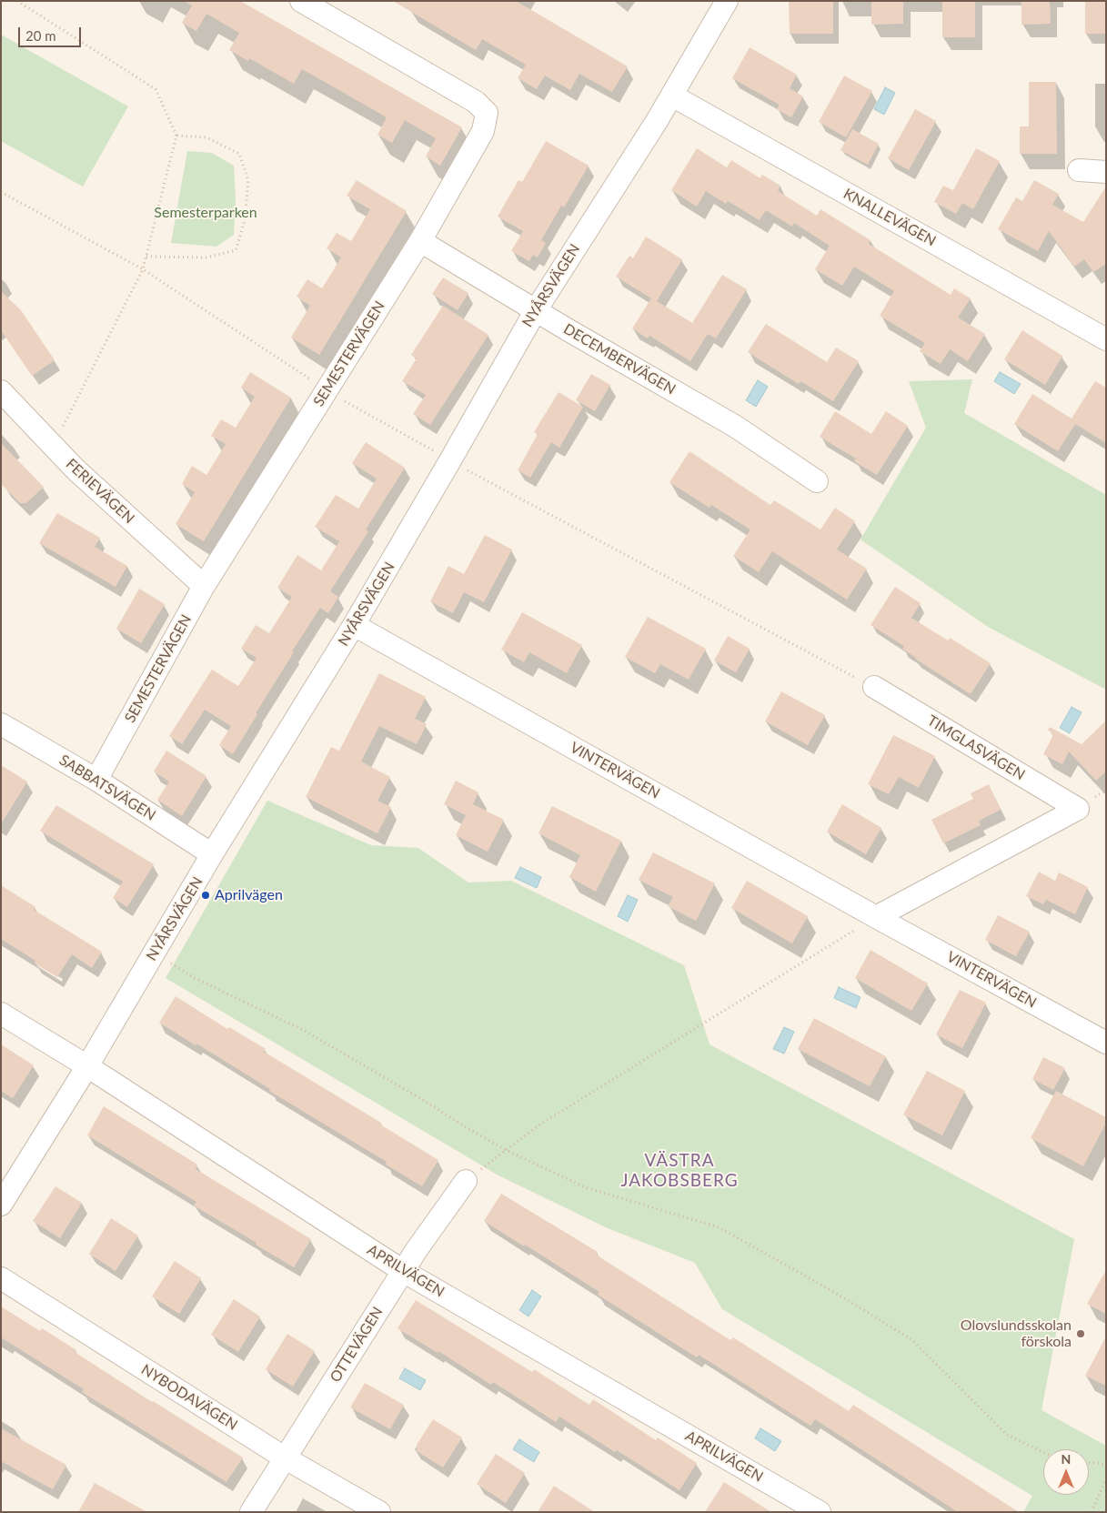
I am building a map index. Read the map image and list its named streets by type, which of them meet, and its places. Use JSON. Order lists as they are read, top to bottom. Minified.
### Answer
{"streets":{"street":["KNALLEVÄGEN","NYÅRSVÄGEN","SEMESTERVÄGEN","DECEMBERVÄGEN","FERIEVÄGEN","TIMGLASVÄGEN","VINTERVÄGEN","SABBATSVÄGEN","APRILVÄGEN","OTTEVÄGEN","NYBODAVÄGEN"]},"crossings":[["KNALLEVÄGEN","NYÅRSVÄGEN"],["NYÅRSVÄGEN","DECEMBERVÄGEN"],["NYÅRSVÄGEN","VINTERVÄGEN"],["NYÅRSVÄGEN","SABBATSVÄGEN"],["NYÅRSVÄGEN","APRILVÄGEN"],["SEMESTERVÄGEN","DECEMBERVÄGEN"],["SEMESTERVÄGEN","FERIEVÄGEN"],["SEMESTERVÄGEN","SABBATSVÄGEN"],["TIMGLASVÄGEN","VINTERVÄGEN"],["APRILVÄGEN","OTTEVÄGEN"],["OTTEVÄGEN","NYBODAVÄGEN"]],"districts":["VÄSTRA JAKOBSBERG"],"parks":["Semesterparken"],"places":["Aprilvägen","Olovslundsskolan förskola"],"scale_bar":"20 m","north":"top"}
